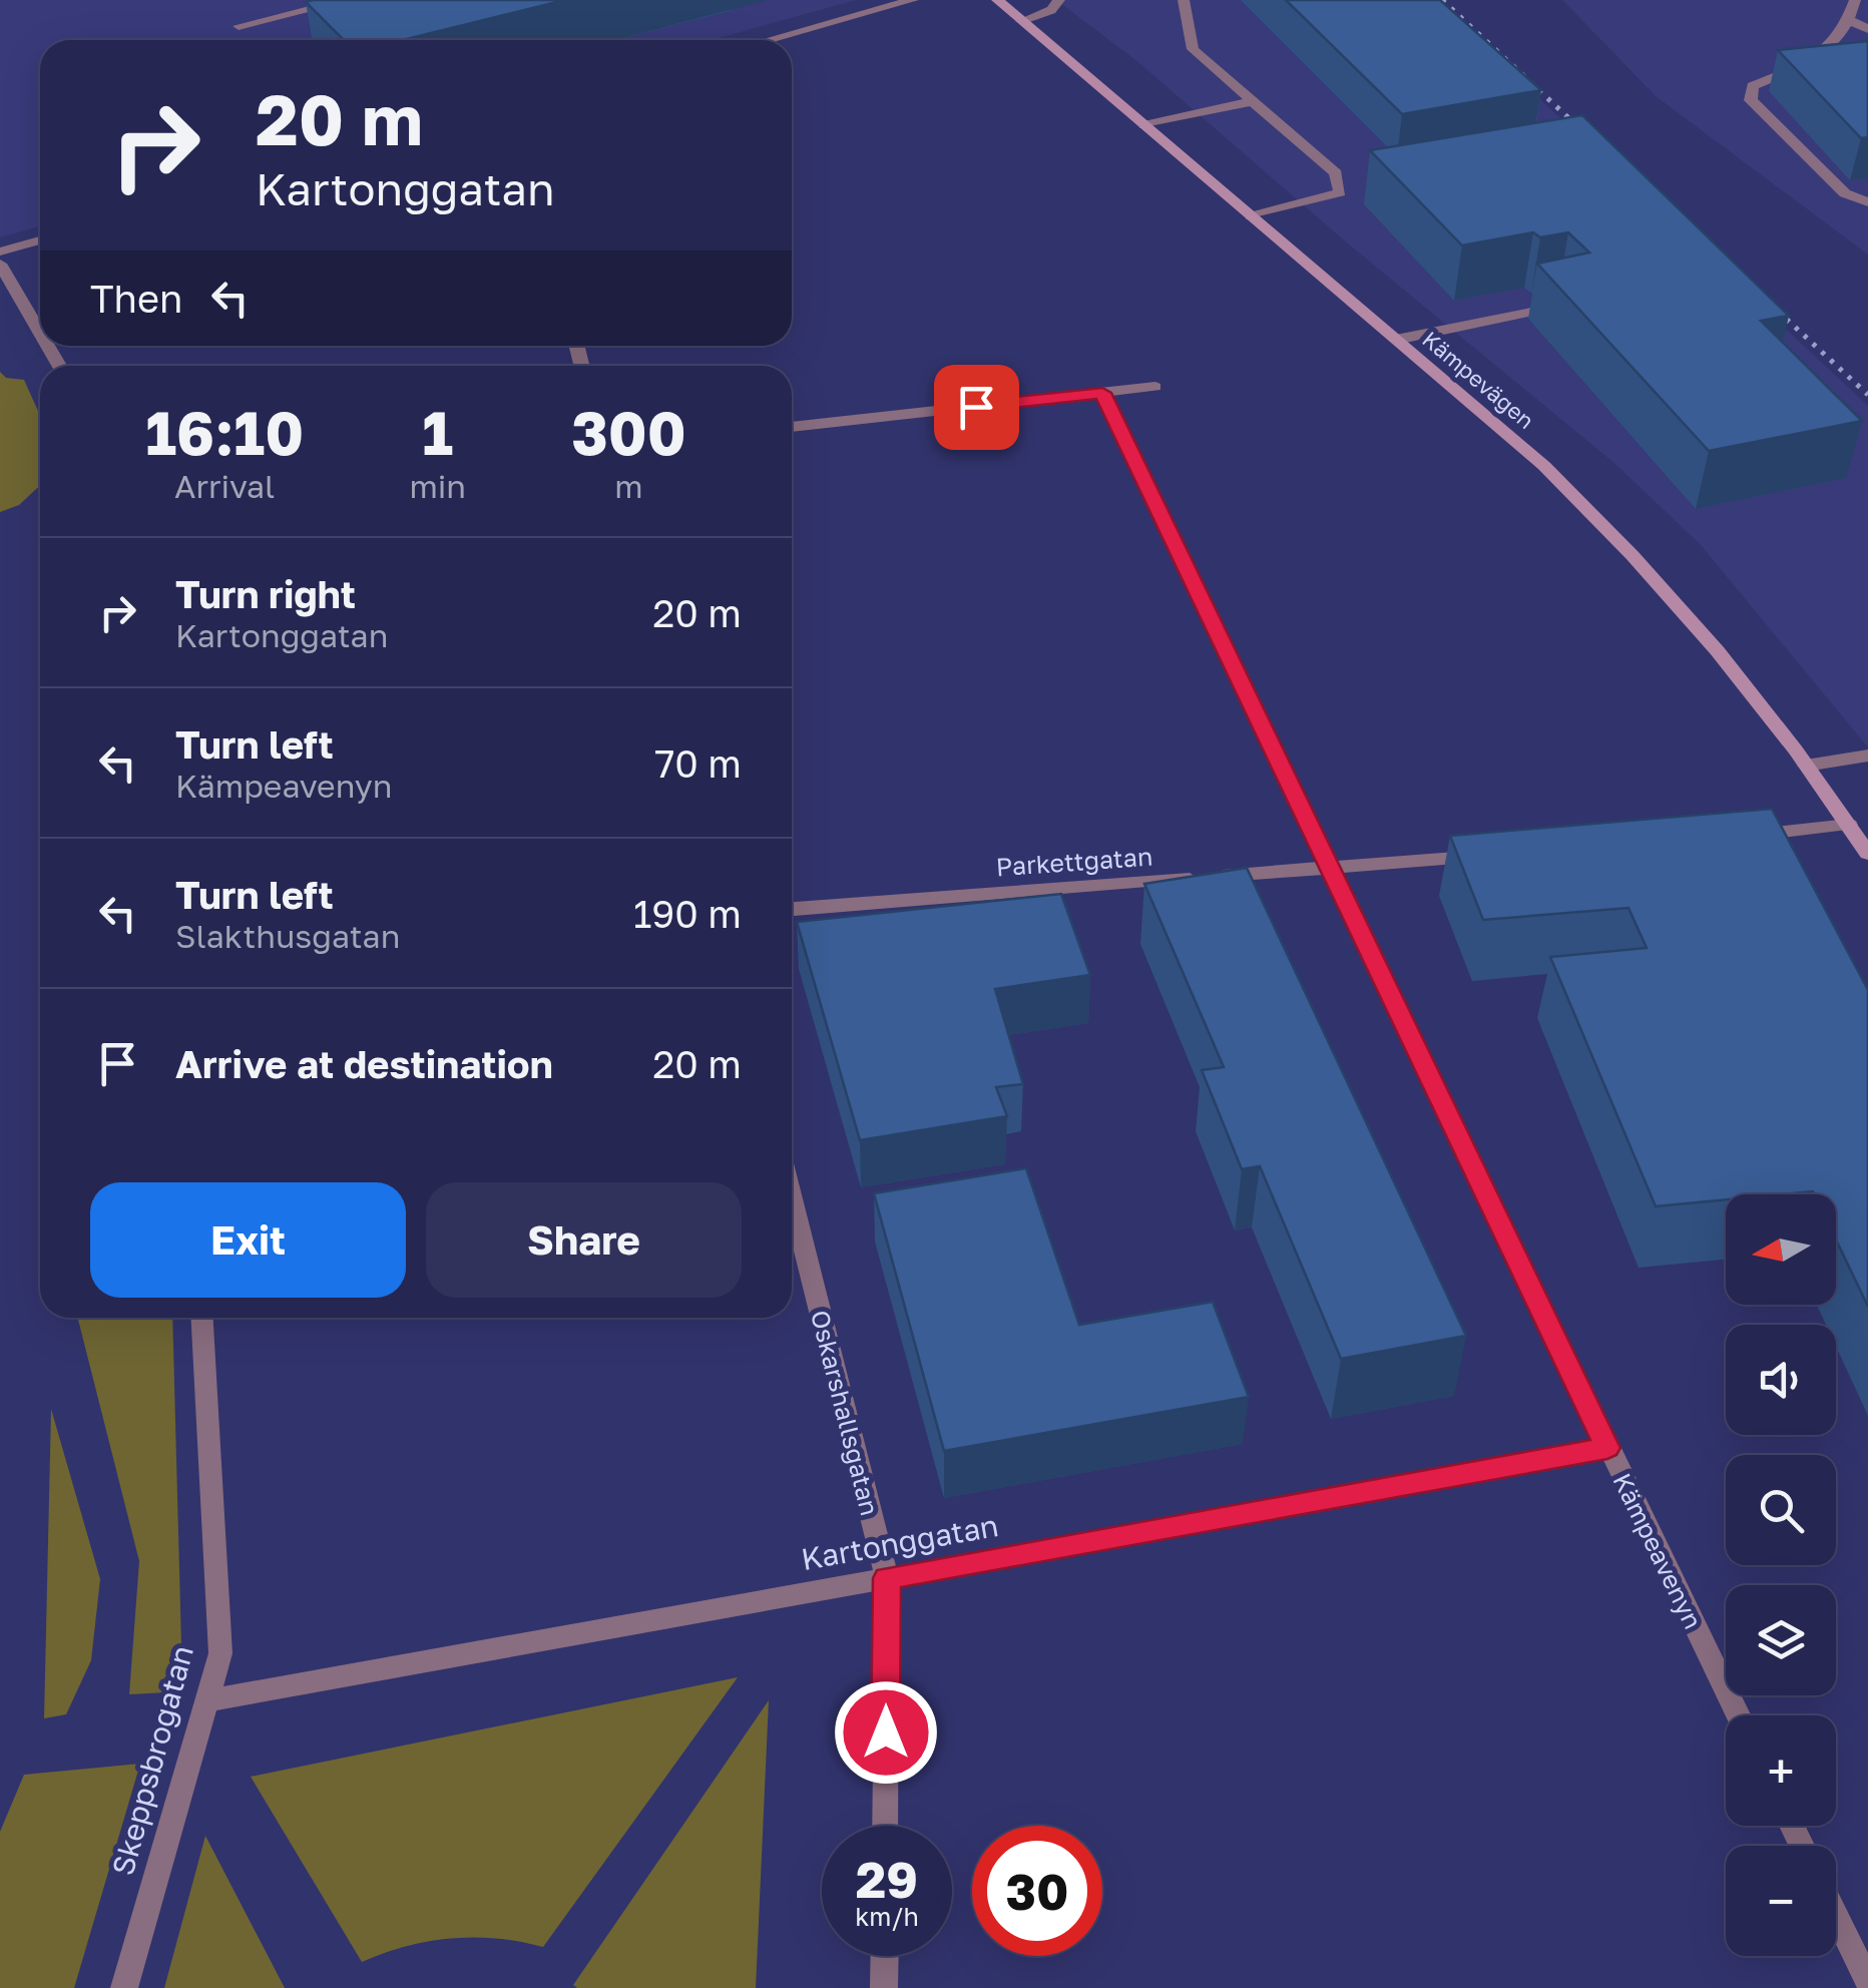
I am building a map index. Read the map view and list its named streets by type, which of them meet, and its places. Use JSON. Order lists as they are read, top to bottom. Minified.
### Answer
{"streets":{"main road":["Kämpevägen"],"street":["Parkettgatan","Oskarshallsgatan","Kartonggatan","Kämpeavenyn","Skeppsbrogatan"]},"crossings":[["Parkettgatan","Kämpeavenyn"],["Oskarshallsgatan","Kartonggatan"],["Kartonggatan","Kämpeavenyn"],["Kartonggatan","Skeppsbrogatan"]],"north":"left","page":{"turn":["20 m","Kartonggatan"],"then":"Then","eta":["16:10","Arrival","1","min","300","m"],"list":[{"name":"Turn right","note":"Kartonggatan","value":"20 m"},{"name":"Turn left","note":"Kämpeavenyn","value":"70 m"},{"name":"Turn left","note":"Slakthusgatan","value":"190 m"},{"name":"Arrive at destination","value":"20 m"}],"buttons":["Exit","Share"],"map_buttons":["+","−"],"speed":"29 km/h","limit":"30"}}
